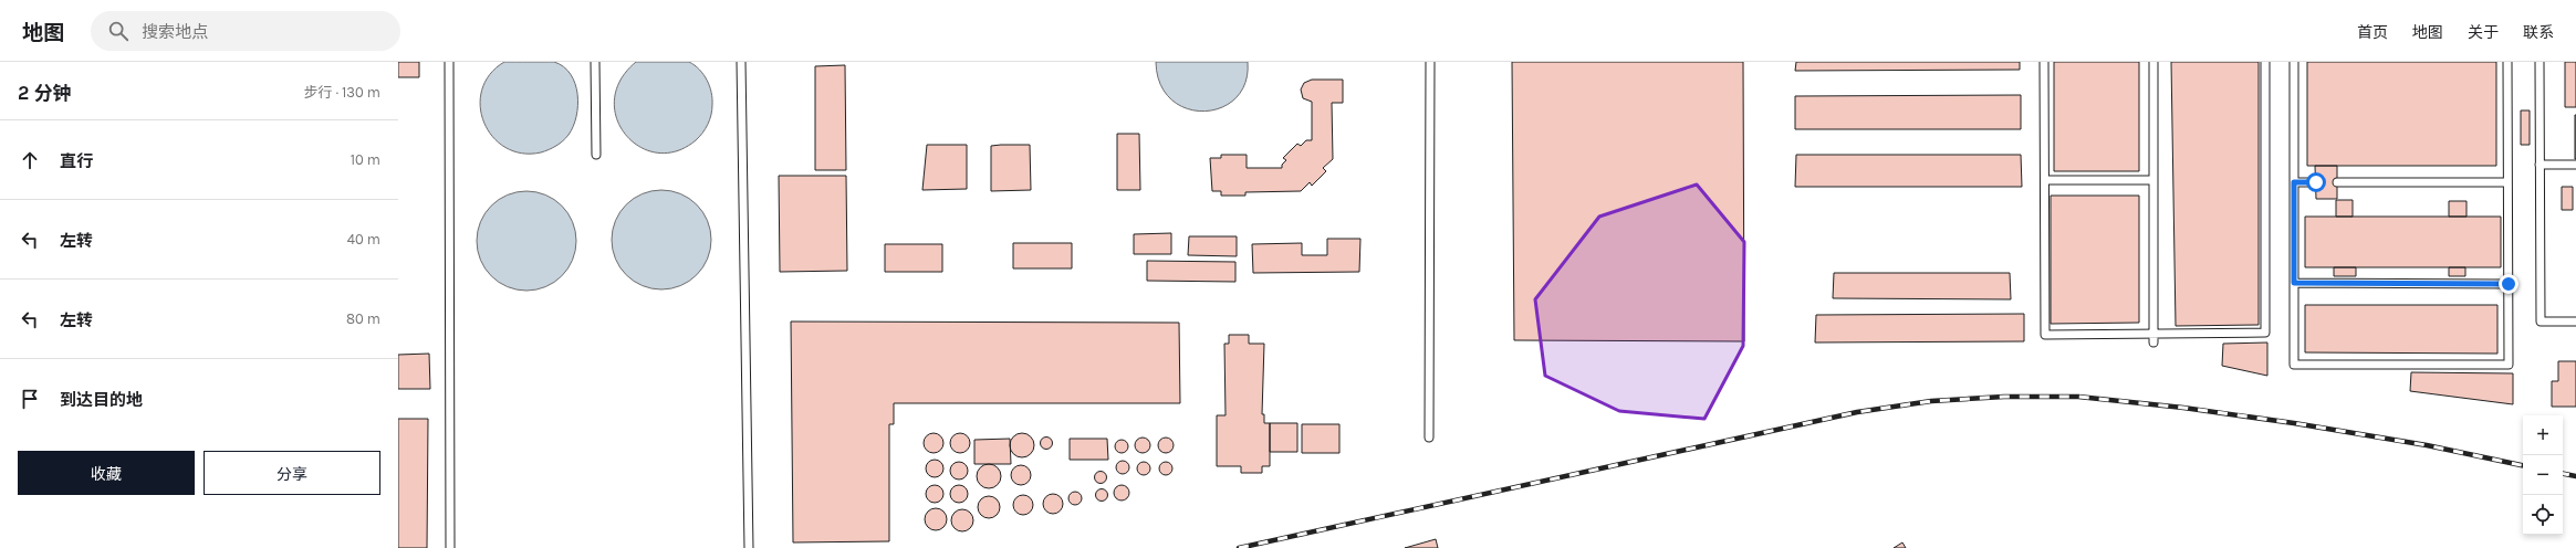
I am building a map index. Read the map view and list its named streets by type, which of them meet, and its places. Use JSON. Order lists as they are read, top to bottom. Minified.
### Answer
{"page":{"header":"地图","search":"搜索地点","nav":["首页","地图","关于","联系"],"heading":["2 分钟","步行 · 130 m"],"list":[["直行","10 m"],["左转","40 m"],["左转","80 m"],"到达目的地"],"map_buttons":["+","−"],"buttons":["收藏","分享"]}}
